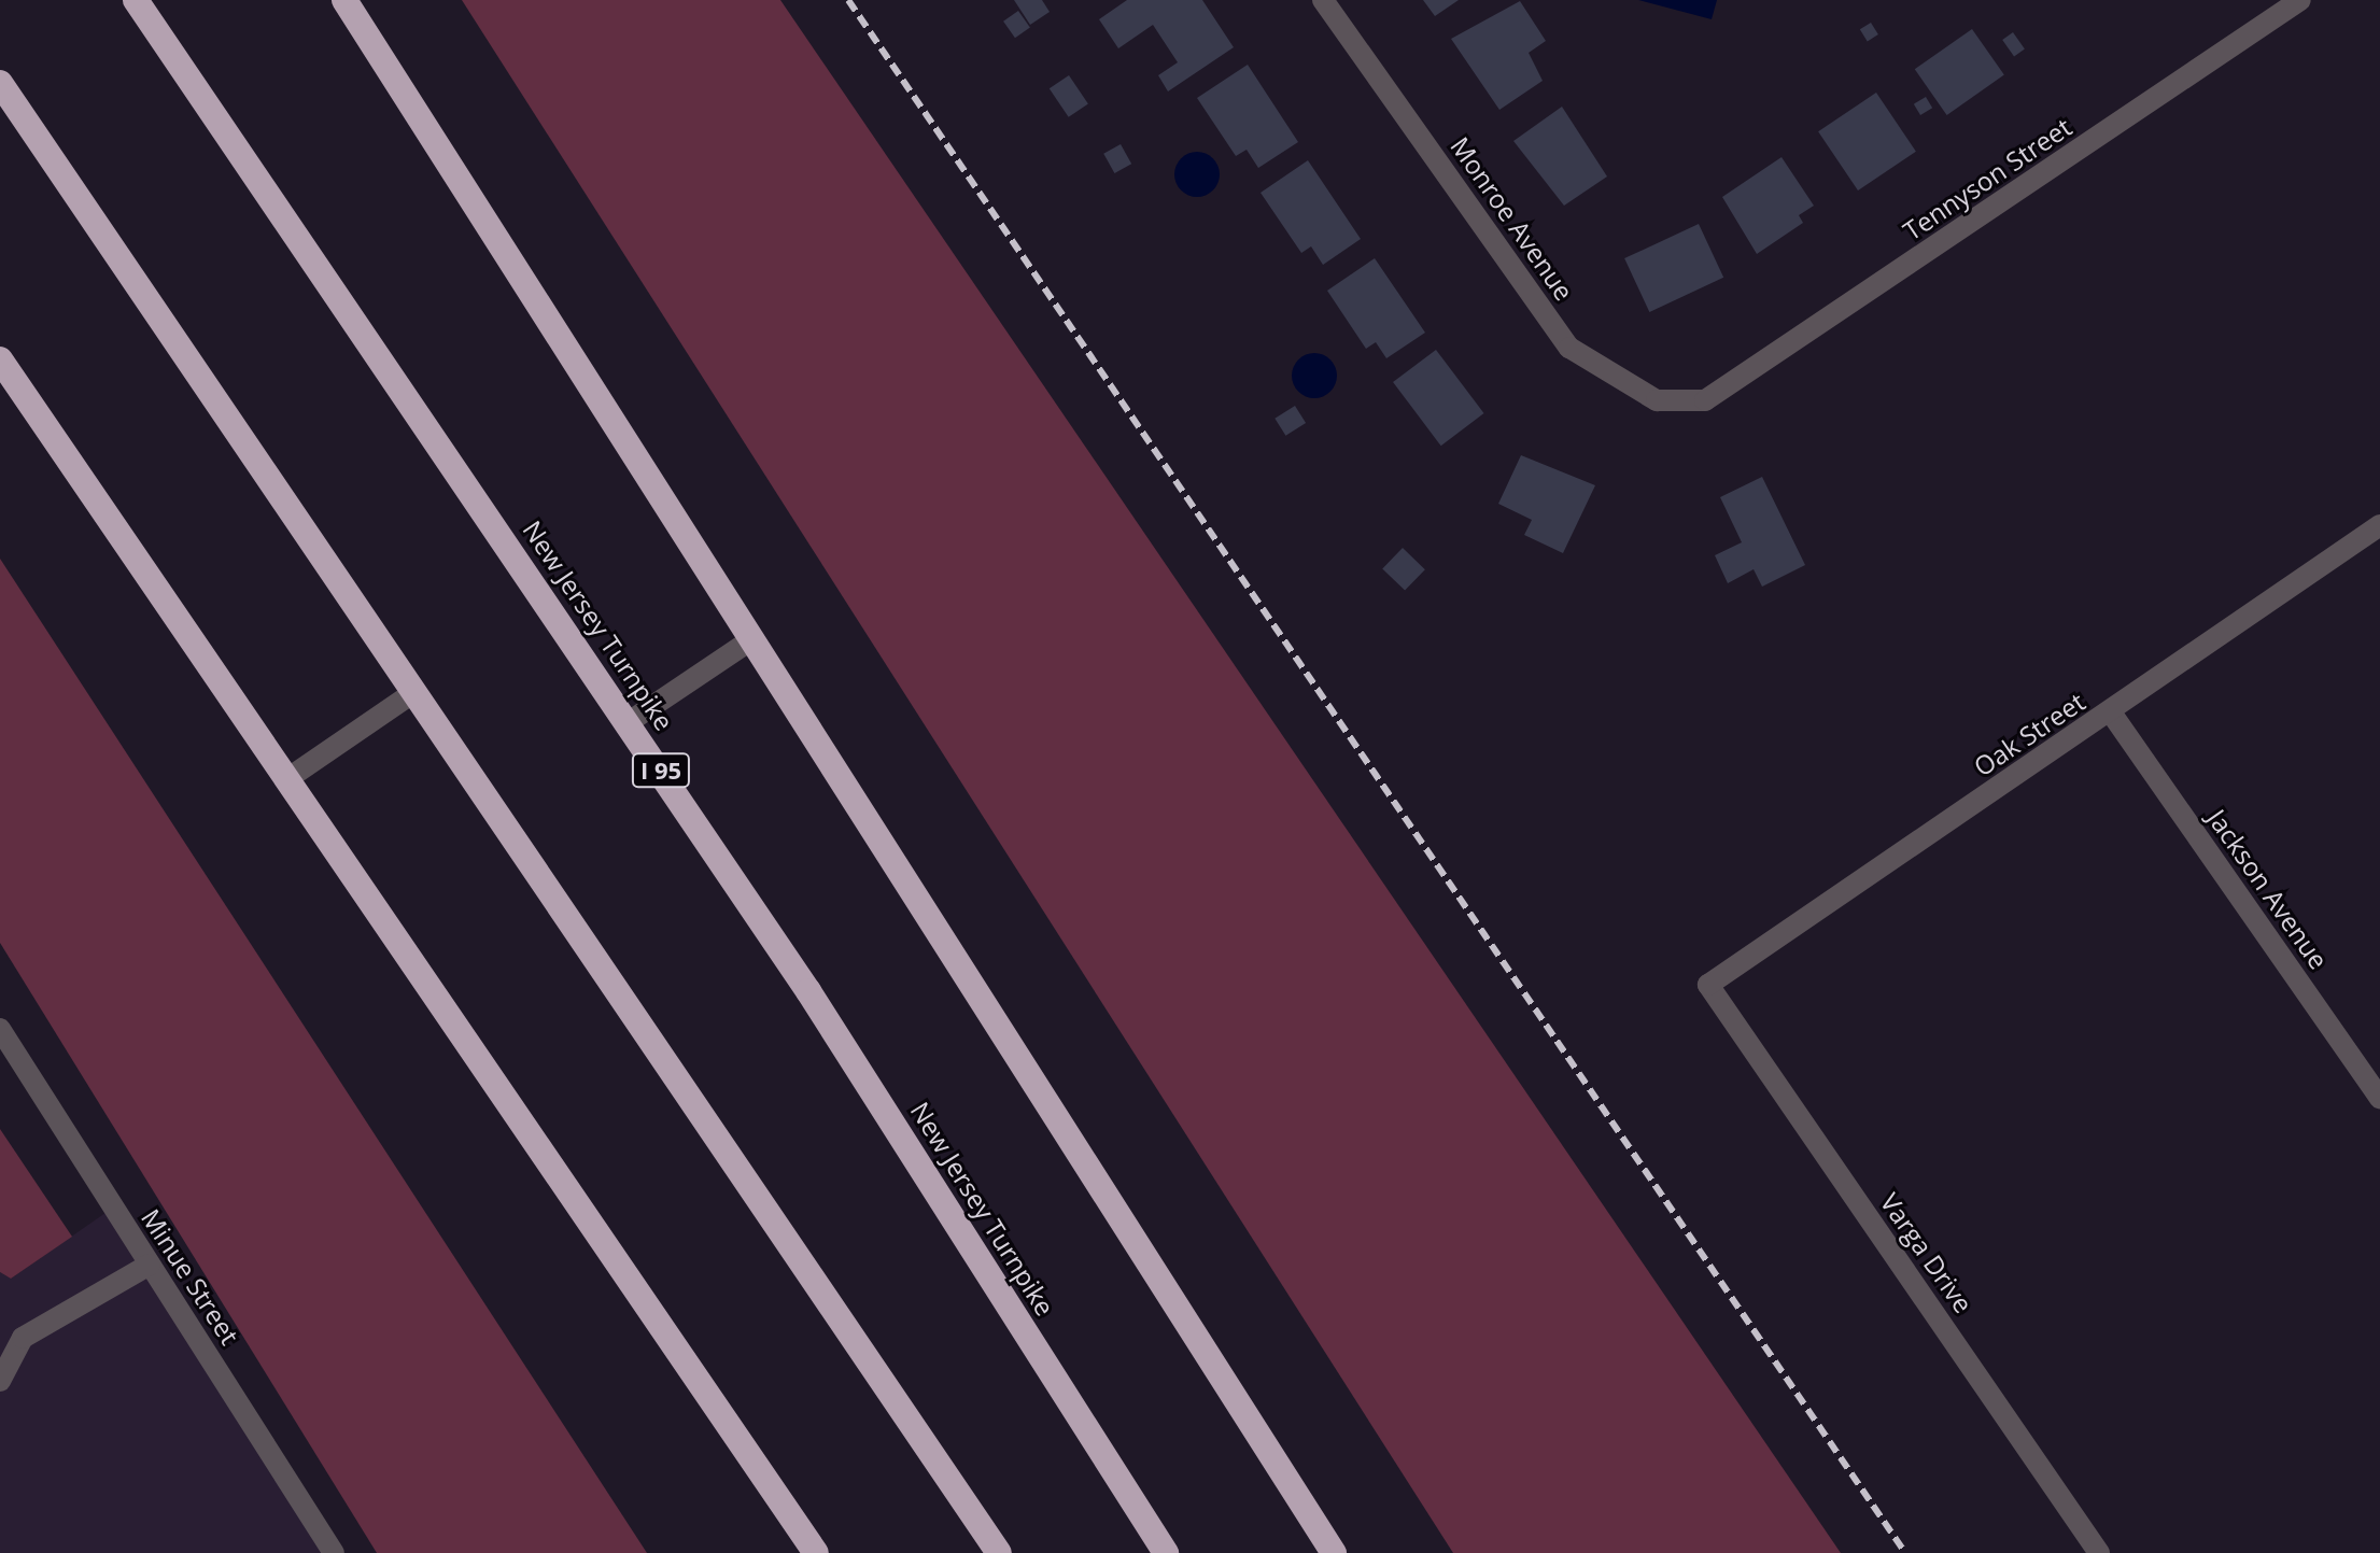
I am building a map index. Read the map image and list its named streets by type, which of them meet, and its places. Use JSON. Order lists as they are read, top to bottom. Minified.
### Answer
{"streets":{"highway":["New Jersey Turnpike","I 95"],"street":["Tennyson Street","Monroe Avenue","Oak Street","Jackson Avenue","Varga Drive","Minue Street"]},"crossings":[["Tennyson Street","Monroe Avenue"],["Oak Street","Jackson Avenue"],["Oak Street","Varga Drive"]]}
